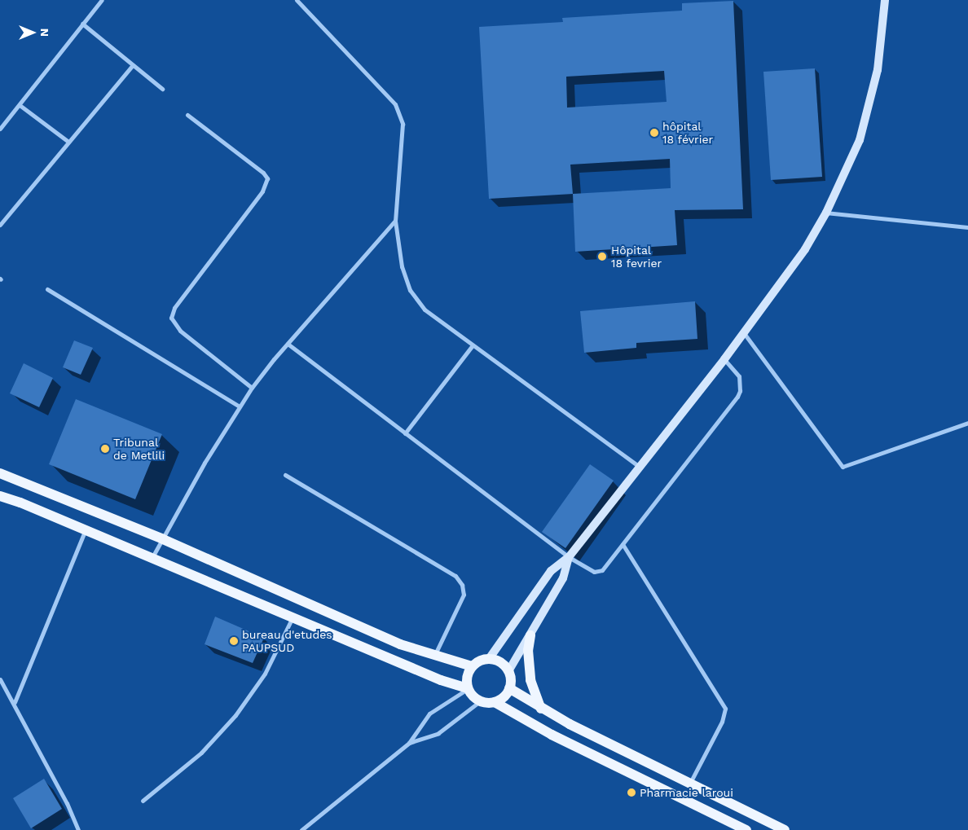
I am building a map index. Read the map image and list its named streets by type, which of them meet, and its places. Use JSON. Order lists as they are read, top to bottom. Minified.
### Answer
{"places":["hôpital 18 février","Hôpital 18 fevrier","Tribunal de Metlili","bureau d'etudes PAUPSUD","Pharmacie laroui"],"north":"right"}
